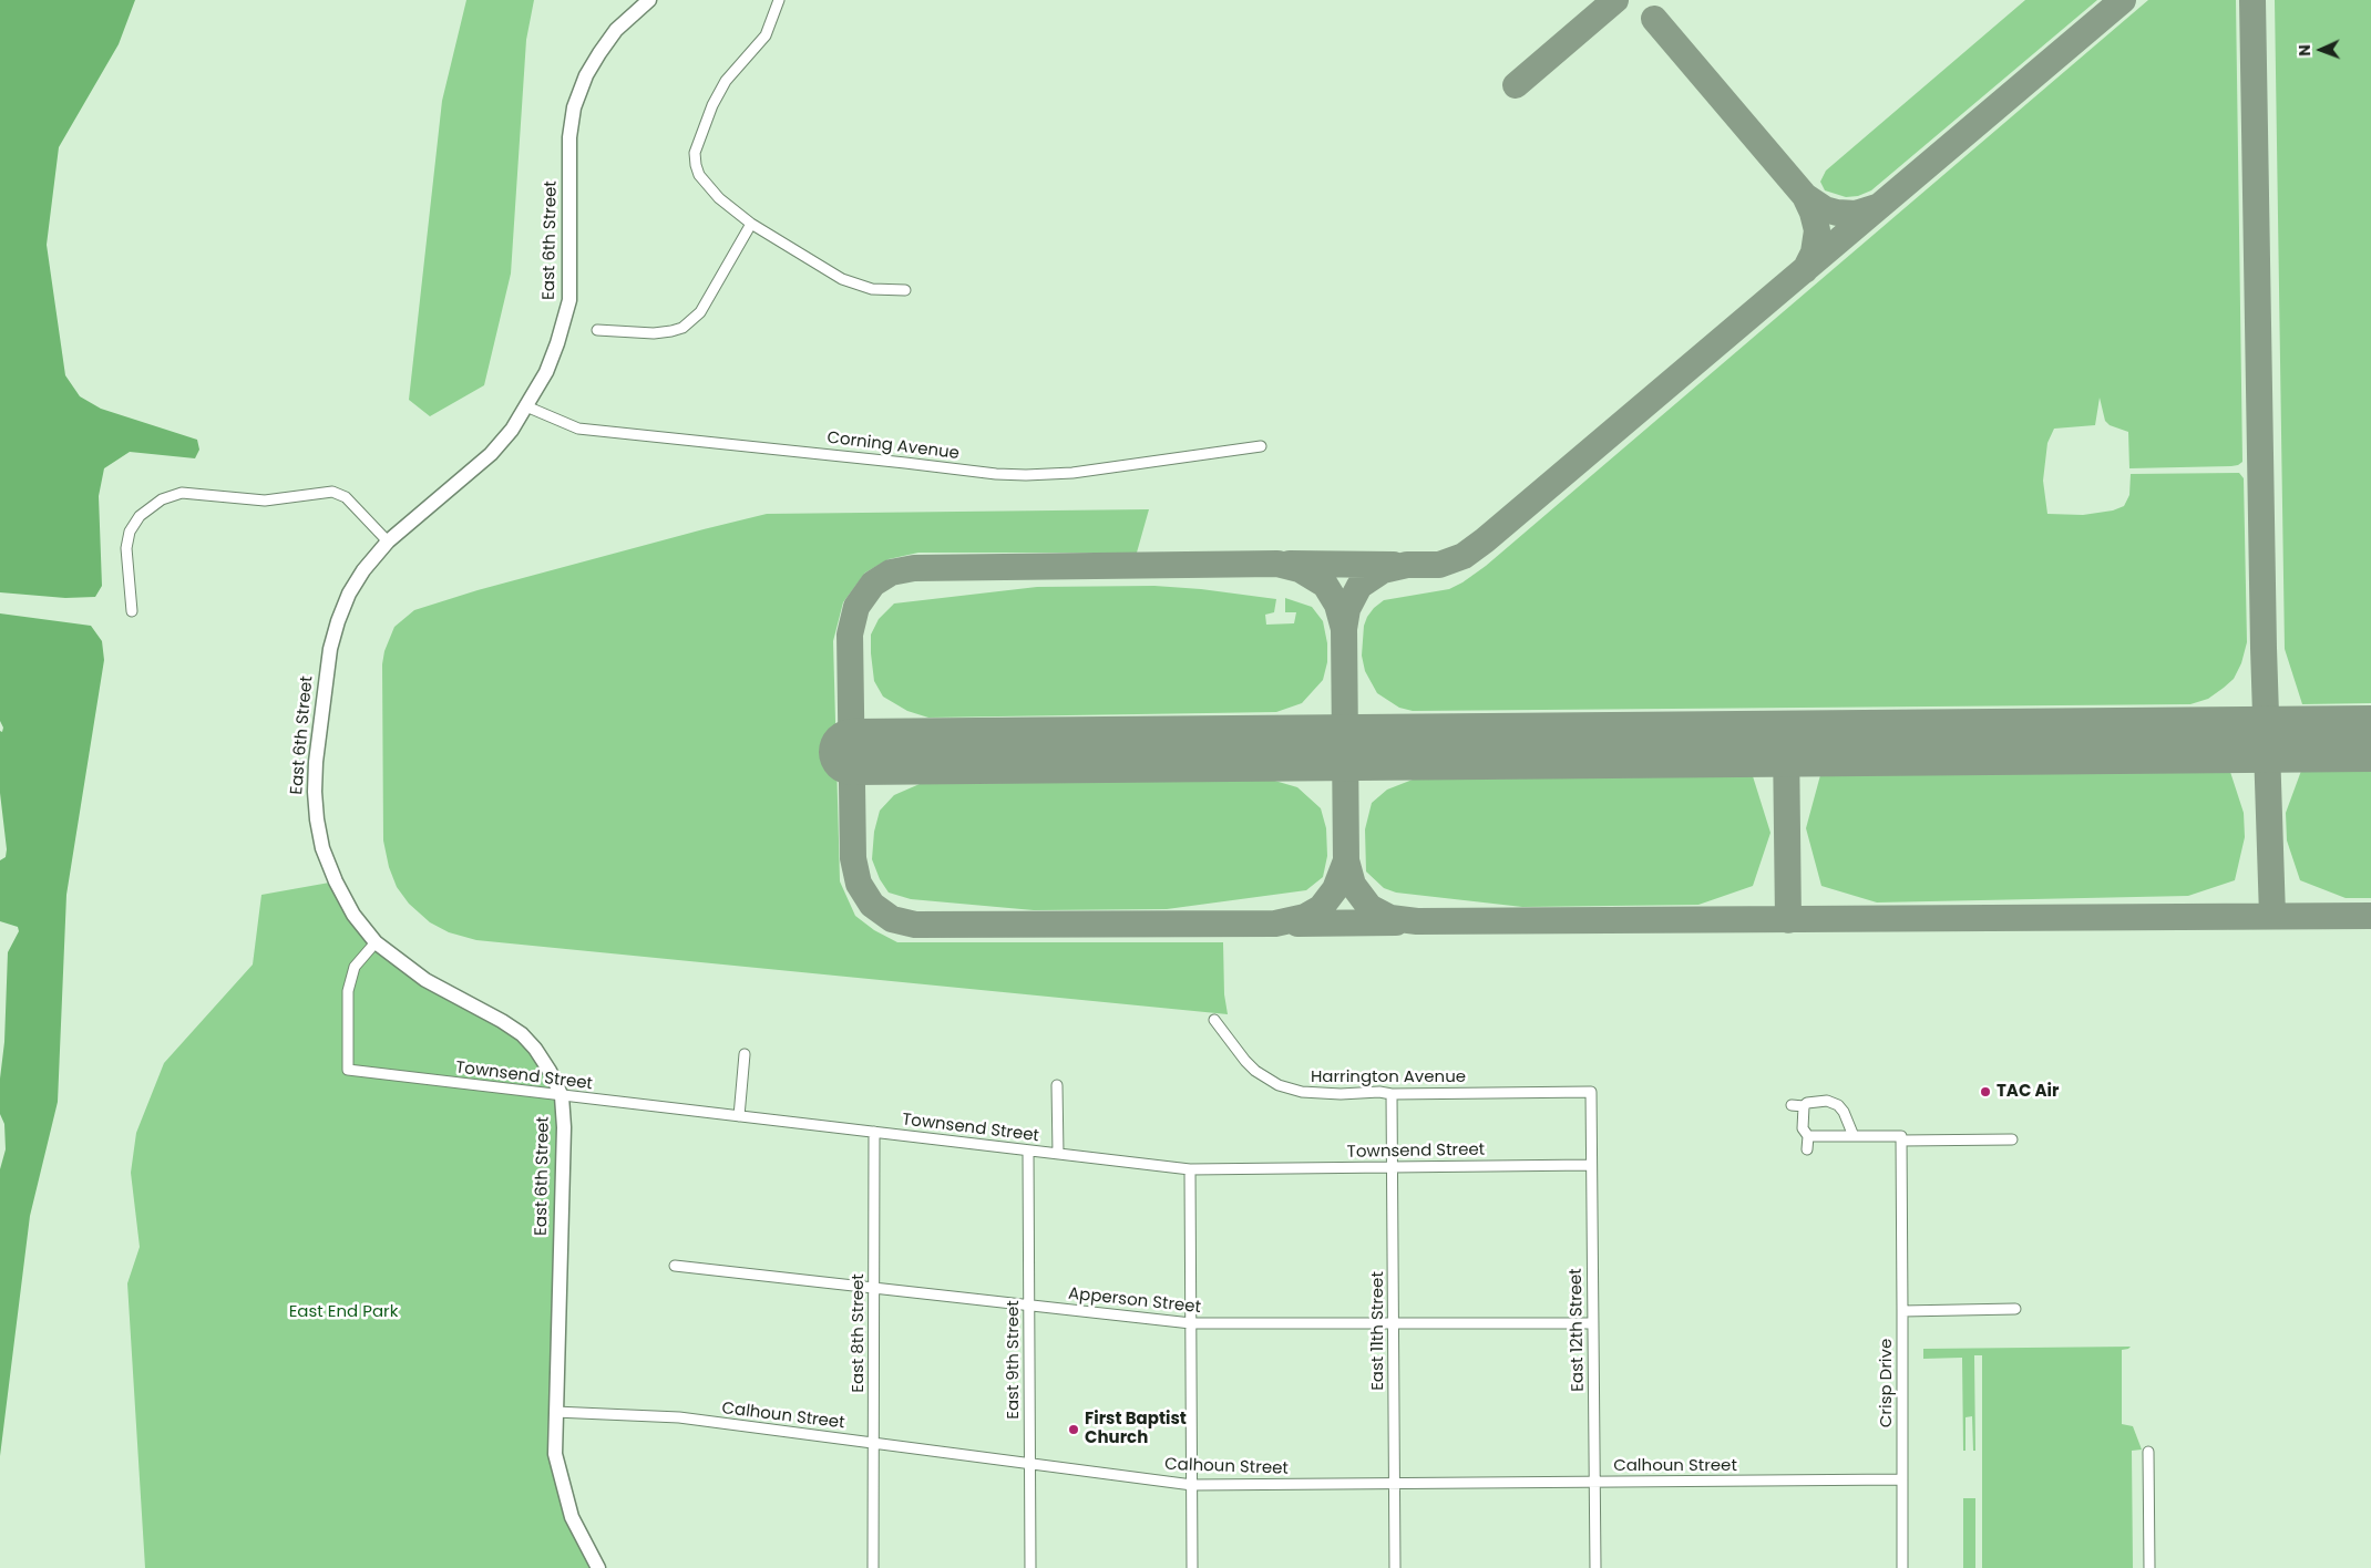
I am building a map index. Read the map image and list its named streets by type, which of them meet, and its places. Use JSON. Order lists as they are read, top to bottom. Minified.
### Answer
{"streets":{"main road":["East 6th Street"],"street":["Corning Avenue","Townsend Street","Harrington Avenue","Apperson Street","East 12th Street","East 11th Street","East 8th Street","East 9th Street","Crisp Drive","Calhoun Street"]},"crossings":[["East 6th Street","Corning Avenue"],["East 6th Street","Townsend Street"],["East 6th Street","Calhoun Street"],["Townsend Street","East 12th Street"],["Townsend Street","East 11th Street"],["Townsend Street","East 8th Street"],["Townsend Street","East 9th Street"],["Harrington Avenue","East 12th Street"],["Harrington Avenue","East 11th Street"],["Apperson Street","East 12th Street"],["Apperson Street","East 11th Street"],["Apperson Street","East 8th Street"],["Apperson Street","East 9th Street"],["East 12th Street","Calhoun Street"],["East 11th Street","Calhoun Street"],["East 8th Street","Calhoun Street"],["East 9th Street","Calhoun Street"],["Crisp Drive","Calhoun Street"]],"parks":["East End Park"],"places":["TAC Air","First Baptist Church"],"north":"left"}
